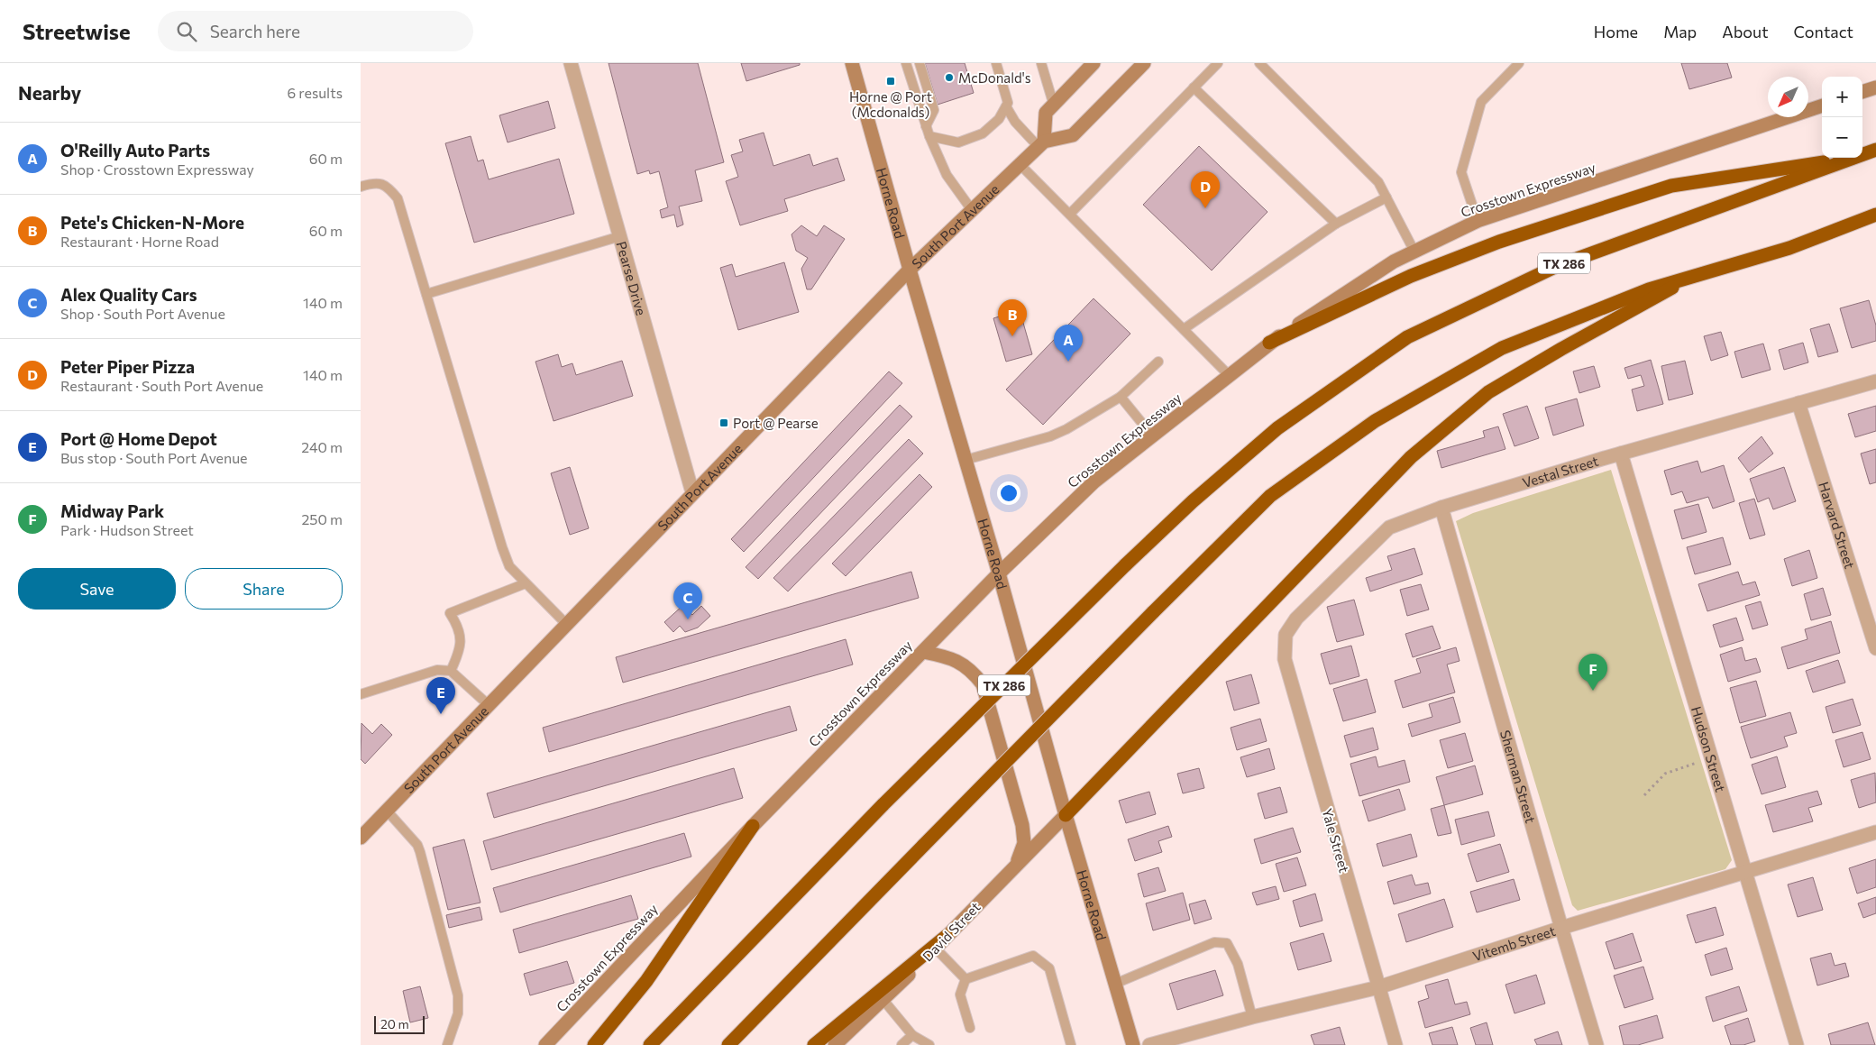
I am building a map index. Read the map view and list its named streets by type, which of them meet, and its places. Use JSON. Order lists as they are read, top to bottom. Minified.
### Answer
{"streets":{"highway":["TX 286"],"main road":["Crosstown Expressway","Horne Road","South Port Avenue","David Street"],"street":["Pearse Drive","Vestal Street","Harvard Street","Hudson Street","Sherman Street","Yale Street","Vitemb Street"]},"crossings":[["Crosstown Expressway","Horne Road"],["Horne Road","South Port Avenue"],["Horne Road","David Street"],["South Port Avenue","Pearse Drive"],["Vestal Street","Harvard Street"],["Vestal Street","Hudson Street"],["Vestal Street","Sherman Street"],["Vestal Street","Yale Street"],["Hudson Street","Vitemb Street"],["Sherman Street","Vitemb Street"],["Yale Street","Vitemb Street"]],"places":{"other":["McDonald's"],"transit":["Horne @ Port (Mcdonalds)","Port @ Pearse"]},"scale_bar":"20 m","north":"bottom left","page":{"header":"Streetwise","search":"Search here","nav":["Home","Map","About","Contact"],"heading":["Nearby","6 results"],"map_buttons":["+","−"],"list":[{"mark":"A","name":"O'Reilly Auto Parts","note":"Shop · Crosstown Expressway","value":"60 m"},{"mark":"B","name":"Pete's Chicken-N-More","note":"Restaurant · Horne Road","value":"60 m"},{"mark":"C","name":"Alex Quality Cars","note":"Shop · South Port Avenue","value":"140 m"},{"mark":"D","name":"Peter Piper Pizza","note":"Restaurant · South Port Avenue","value":"140 m"},{"mark":"E","name":"Port @ Home Depot","note":"Bus stop · South Port Avenue","value":"240 m"},{"mark":"F","name":"Midway Park","note":"Park · Hudson Street","value":"250 m"}],"pins":["D","B","A","C","F","E"],"buttons":["Save","Share"],"scale":"20 m"}}
